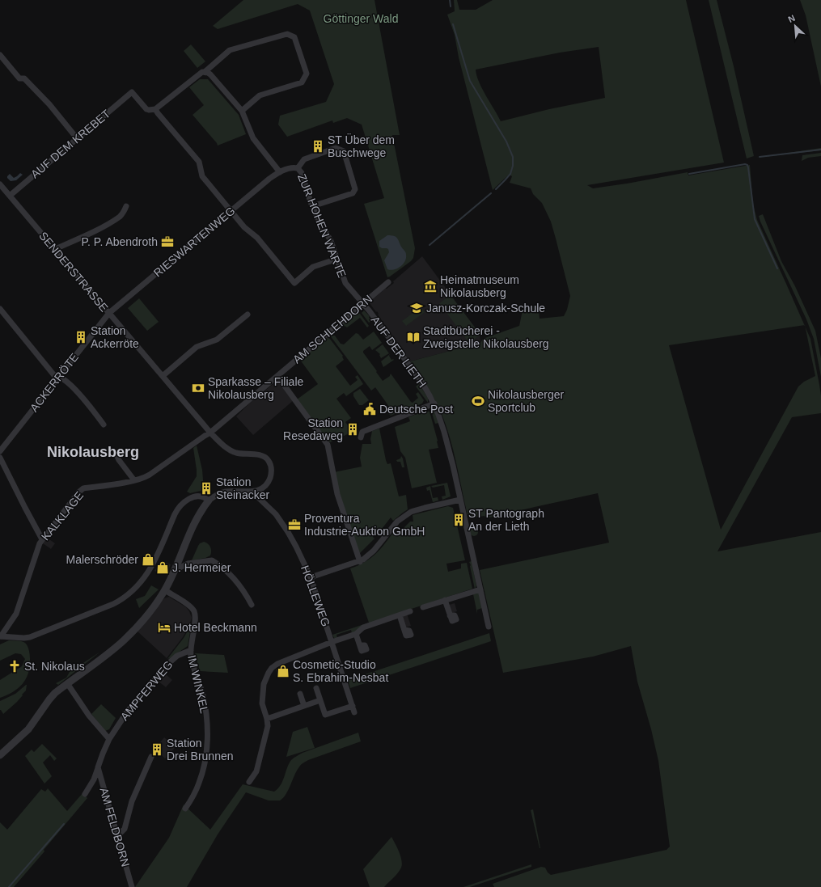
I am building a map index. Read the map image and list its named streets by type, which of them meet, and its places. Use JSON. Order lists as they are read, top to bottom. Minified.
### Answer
{"streets":{"street":["AUF DEM KREBET","ZUR HOHEN WARTE","RIESWARTENWEG","SENDERSTRASSE","AM SCHLEHDORN","AUF DER LIETH","ACKERRÖTE","KALKLAGE","HÖLLEWEG","IM WINKEL","AMPFERWEG","AM FELDBORN"]},"crossings":[["AUF DEM KREBET","SENDERSTRASSE"],["ZUR HOHEN WARTE","RIESWARTENWEG"],["ZUR HOHEN WARTE","AM SCHLEHDORN"],["ZUR HOHEN WARTE","AUF DER LIETH"],["RIESWARTENWEG","SENDERSTRASSE"],["RIESWARTENWEG","ACKERRÖTE"],["SENDERSTRASSE","AM SCHLEHDORN"],["SENDERSTRASSE","ACKERRÖTE"],["SENDERSTRASSE","KALKLAGE"],["SENDERSTRASSE","HÖLLEWEG"],["AM SCHLEHDORN","AUF DER LIETH"],["AM SCHLEHDORN","KALKLAGE"],["IM WINKEL","AMPFERWEG"],["AMPFERWEG","AM FELDBORN"]],"districts":["Nikolausberg"],"parks":["Göttinger Wald"],"places":{"building":["ST Über dem Buschwege","Station Ackerröte","Station Resedaweg","Station Steinacker","ST Pantograph An der Lieth","Station Drei Brunnen"],"office":["P. P. Abendroth","Proventura Industrie-Auktion GmbH"],"museum":["Heimatmuseum Nikolausberg"],"school or university":["Janusz-Korczak-Schule"],"library":["Stadtbücherei - Zweigstelle Nikolausberg"],"bank":["Sparkasse – Filiale Nikolausberg"],"sports":["Nikolausberger Sportclub"],"public building":["Deutsche Post"],"shop":["Malerschröder","J. Hermeier","Cosmetic-Studio S. Ebrahim-Nesbat"],"hotel":["Hotel Beckmann"],"church":["St. Nikolaus"]},"north":"top left"}
